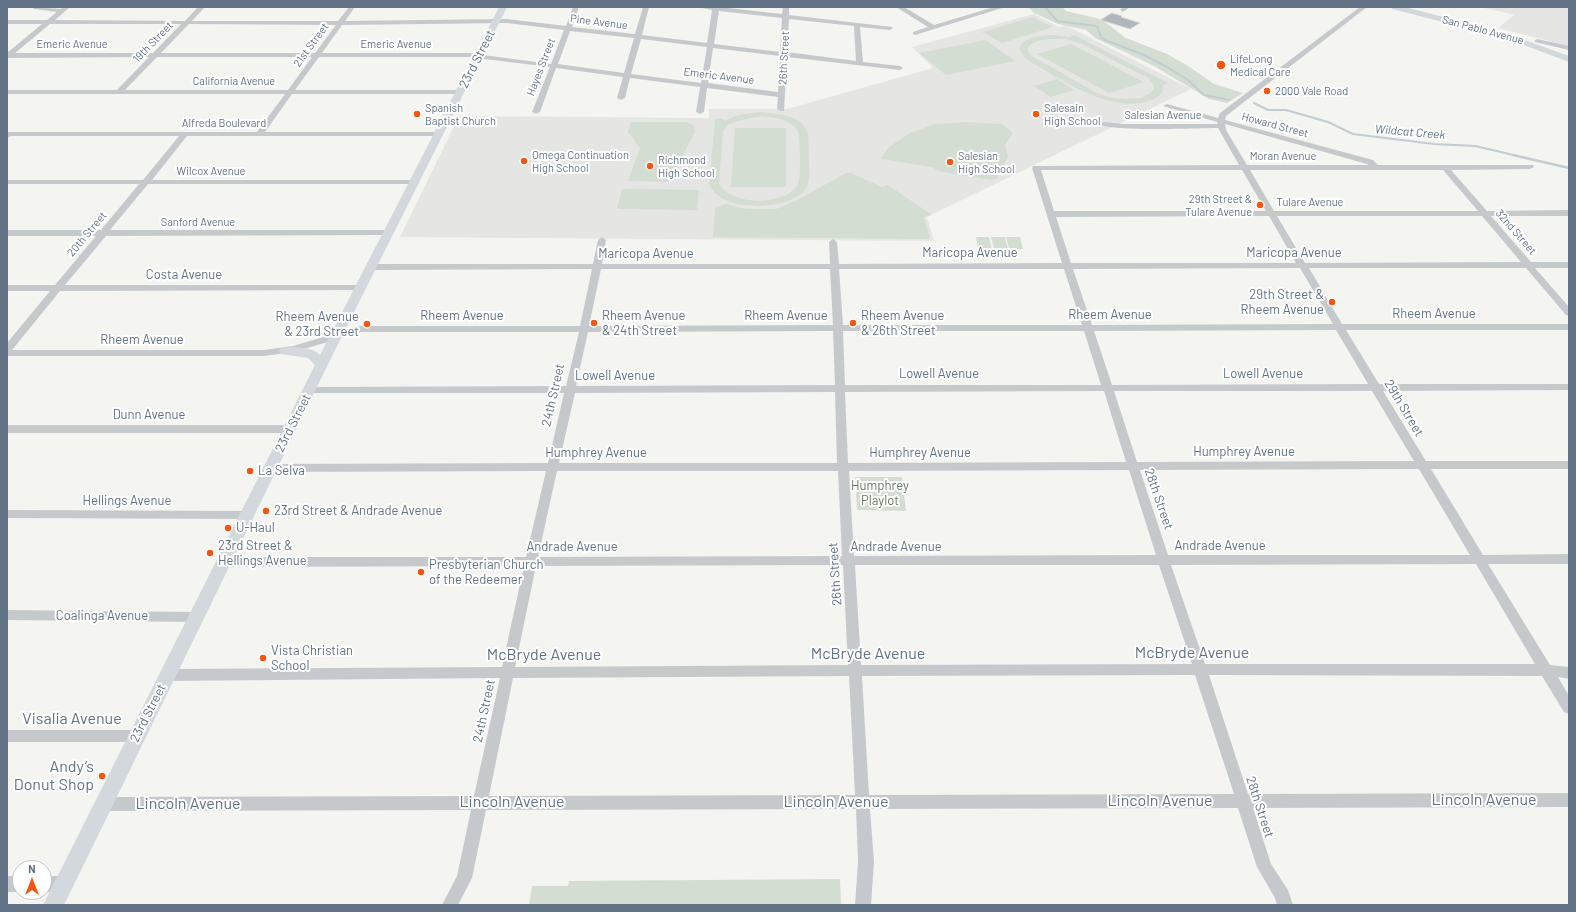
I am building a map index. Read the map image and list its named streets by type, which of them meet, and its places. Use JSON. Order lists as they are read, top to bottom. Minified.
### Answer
{"streets":{"main road":["San Pablo Avenue","23rd Street"],"street":["Pine Avenue","19th Street","Emeric Avenue","21st Street","26th Street","Hayes Street","California Avenue","Salesian Avenue","Alfreda Boulevard","Howard Street","Moran Avenue","Wilcox Avenue","Tulare Avenue","Sanford Avenue","32nd Street","20th Street","Maricopa Avenue","Costa Avenue","Rheem Avenue","Lowell Avenue","24th Street","29th Street","Dunn Avenue","Humphrey Avenue","28th Street","Hellings Avenue","Andrade Avenue","Coalinga Avenue","McBryde Avenue","Visalia Avenue","Lincoln Avenue"]},"crossings":[["Pine Avenue","19th Street"],["Pine Avenue","21st Street"],["Pine Avenue","26th Street"],["Pine Avenue","23rd Street"],["Pine Avenue","Hayes Street"],["19th Street","Emeric Avenue"],["19th Street","California Avenue"],["Emeric Avenue","21st Street"],["Emeric Avenue","26th Street"],["Emeric Avenue","23rd Street"],["Emeric Avenue","Hayes Street"],["21st Street","California Avenue"],["21st Street","Alfreda Boulevard"],["26th Street","Maricopa Avenue"],["26th Street","Rheem Avenue"],["26th Street","Lowell Avenue"],["26th Street","Humphrey Avenue"],["26th Street","Andrade Avenue"],["26th Street","McBryde Avenue"],["26th Street","Lincoln Avenue"],["23rd Street","California Avenue"],["23rd Street","Alfreda Boulevard"],["23rd Street","Wilcox Avenue"],["23rd Street","Sanford Avenue"],["23rd Street","Maricopa Avenue"],["23rd Street","Costa Avenue"],["23rd Street","Rheem Avenue"],["23rd Street","Lowell Avenue"],["23rd Street","Dunn Avenue"],["23rd Street","Humphrey Avenue"],["23rd Street","Hellings Avenue"],["23rd Street","Andrade Avenue"],["23rd Street","Coalinga Avenue"],["23rd Street","McBryde Avenue"],["23rd Street","Visalia Avenue"],["23rd Street","Lincoln Avenue"],["Salesian Avenue","Howard Street"],["Salesian Avenue","29th Street"],["Alfreda Boulevard","20th Street"],["Howard Street","Moran Avenue"],["Howard Street","29th Street"],["Moran Avenue","32nd Street"],["Moran Avenue","29th Street"],["Moran Avenue","28th Street"],["Wilcox Avenue","20th Street"],["Tulare Avenue","32nd Street"],["Tulare Avenue","29th Street"],["Tulare Avenue","28th Street"],["Sanford Avenue","20th Street"],["32nd Street","Maricopa Avenue"],["20th Street","Costa Avenue"],["Maricopa Avenue","24th Street"],["Maricopa Avenue","29th Street"],["Maricopa Avenue","28th Street"],["Rheem Avenue","24th Street"],["Rheem Avenue","29th Street"],["Rheem Avenue","28th Street"],["Lowell Avenue","24th Street"],["Lowell Avenue","29th Street"],["Lowell Avenue","28th Street"],["24th Street","Humphrey Avenue"],["24th Street","Andrade Avenue"],["24th Street","McBryde Avenue"],["24th Street","Lincoln Avenue"],["29th Street","Humphrey Avenue"],["29th Street","Andrade Avenue"],["29th Street","McBryde Avenue"],["Humphrey Avenue","28th Street"],["28th Street","Andrade Avenue"],["28th Street","McBryde Avenue"],["28th Street","Lincoln Avenue"]],"water":["Wildcat Creek"],"parks":["Humphrey Playlot"],"places":["LifeLong Medical Care","2000 Vale Road","Spanish Baptist Church","Salesain High School","Omega Continuation High School","Salesian High School","Richmond High School","29th Street & Tulare Avenue","29th Street & Rheem Avenue","Rheem Avenue & 24th Street","Rheem Avenue & 26th Street","Rheem Avenue & 23rd Street","La Selva","23rd Street & Andrade Avenue","U-Haul","23rd Street & Hellings Avenue","Presbyterian Church of the Redeemer","Vista Christian School","Andy’s Donut Shop"],"north":"top"}
